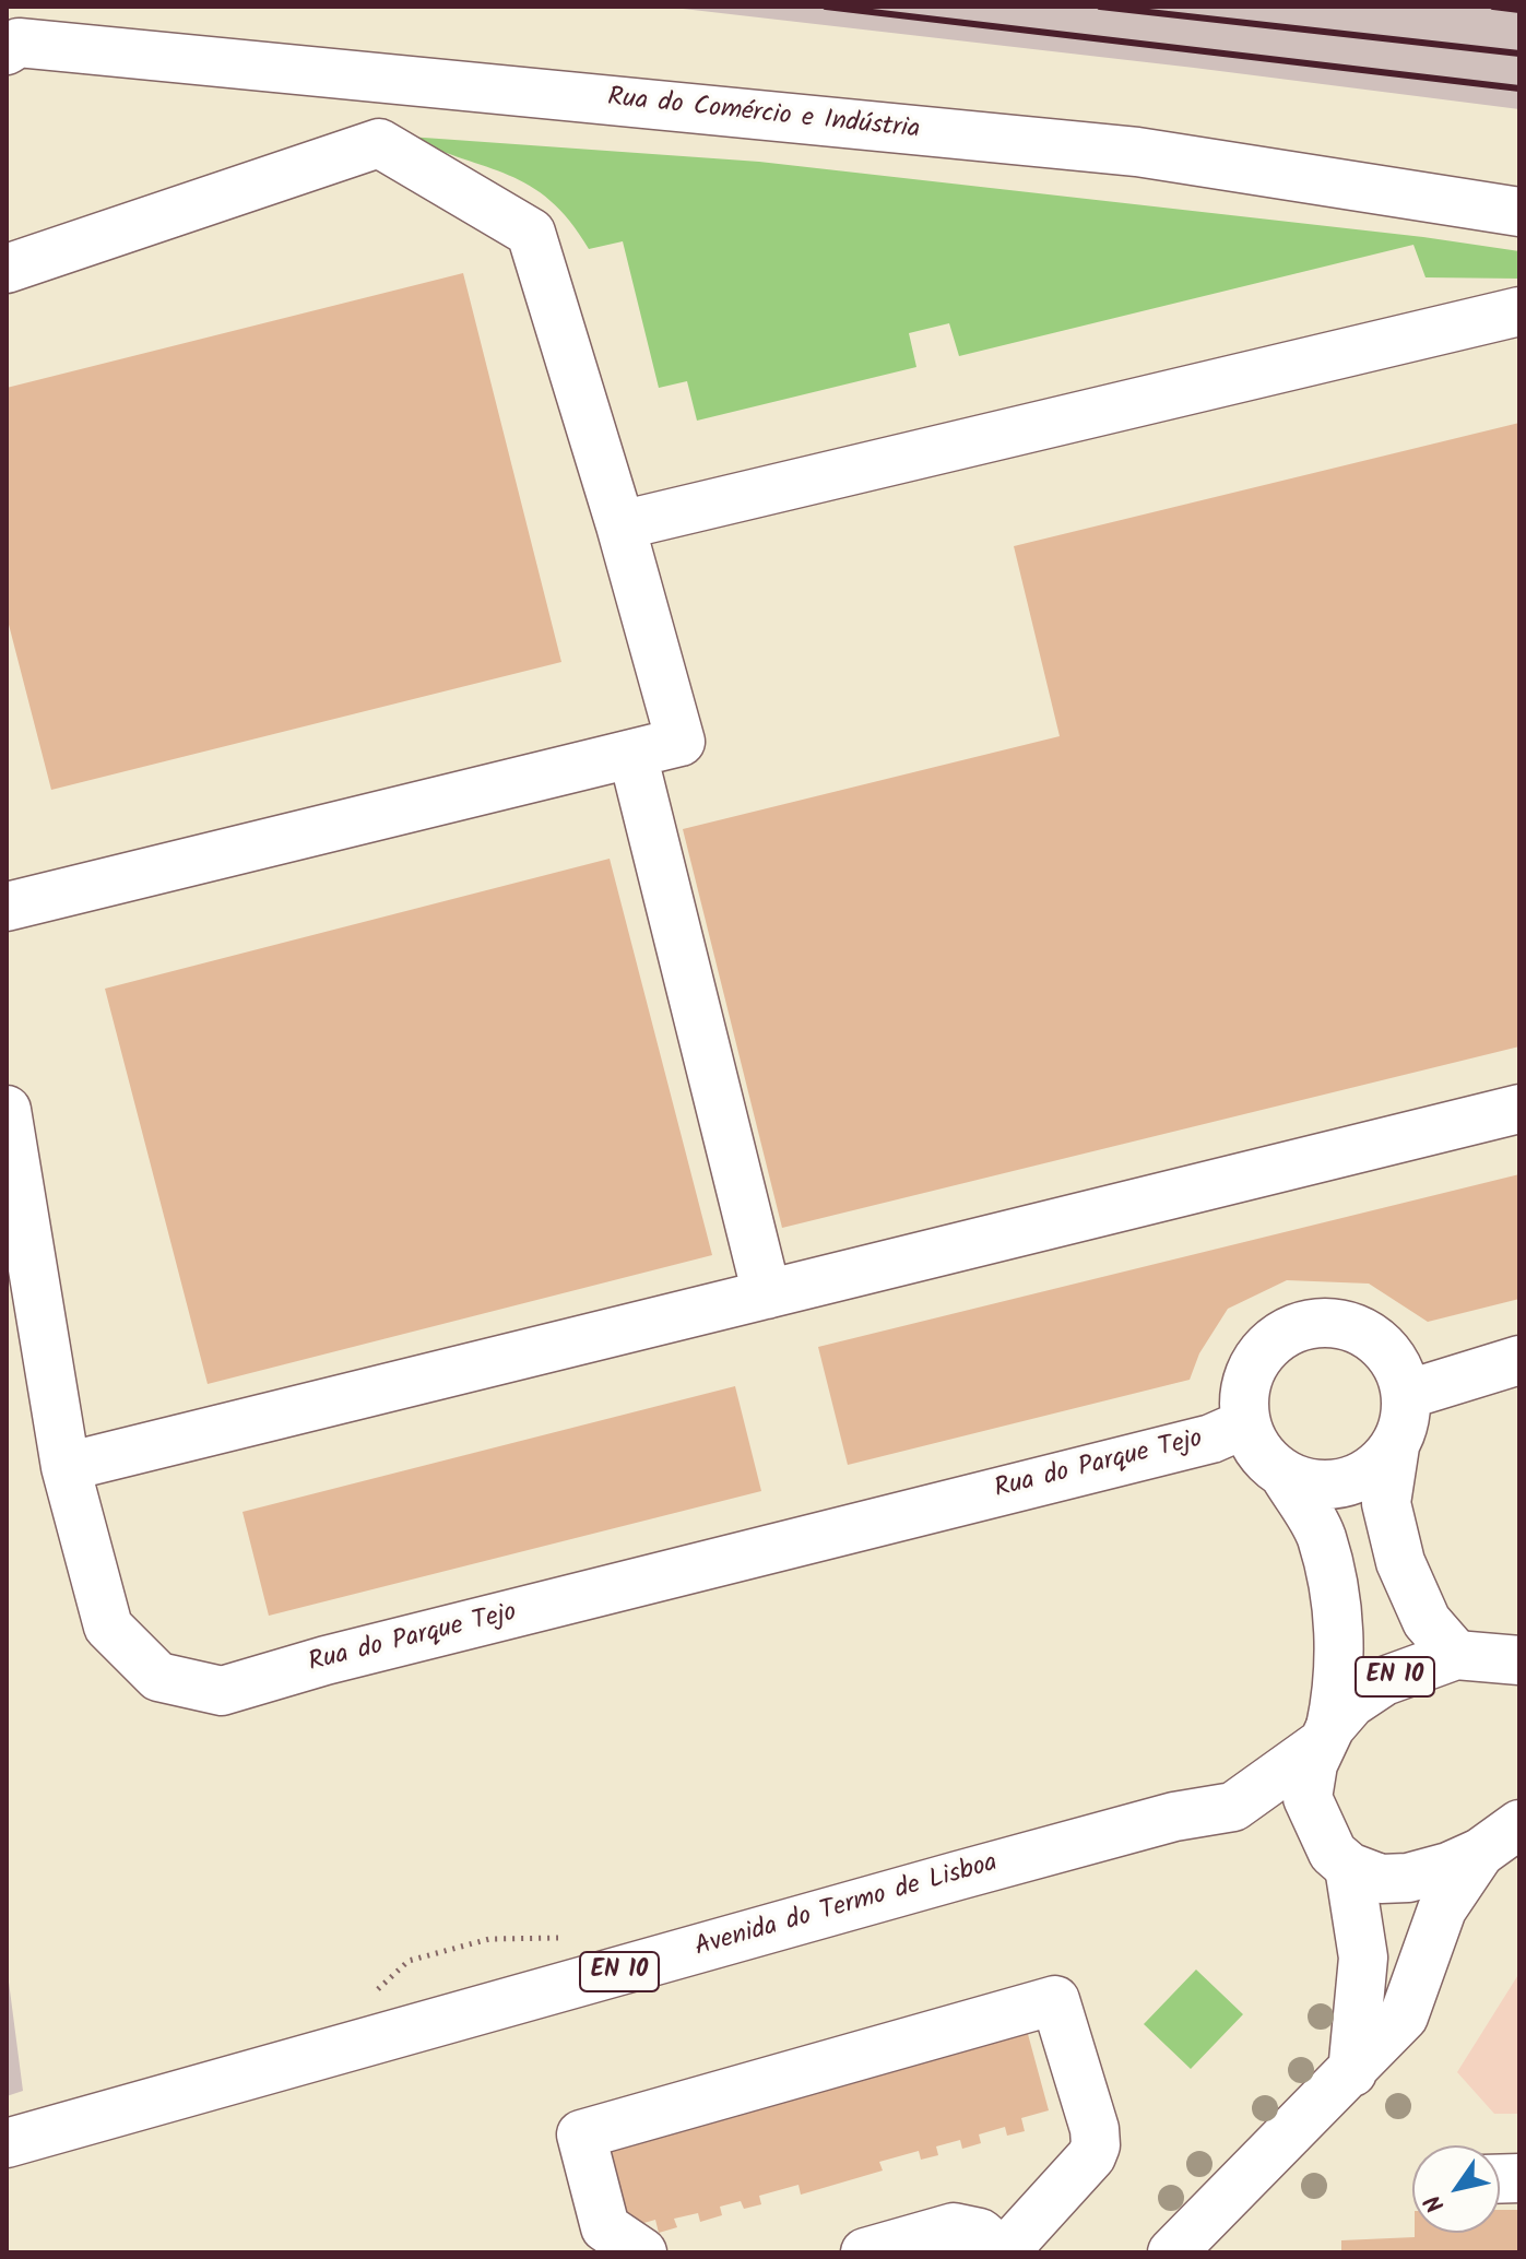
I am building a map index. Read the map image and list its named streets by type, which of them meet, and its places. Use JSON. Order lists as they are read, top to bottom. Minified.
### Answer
{"streets":{"street":["Rua do Comércio e Indústria","Rua do Parque Tejo","EN 10","Avenida do Termo de Lisboa"]},"crossings":[["EN 10","Avenida do Termo de Lisboa"]],"north":"bottom left"}
